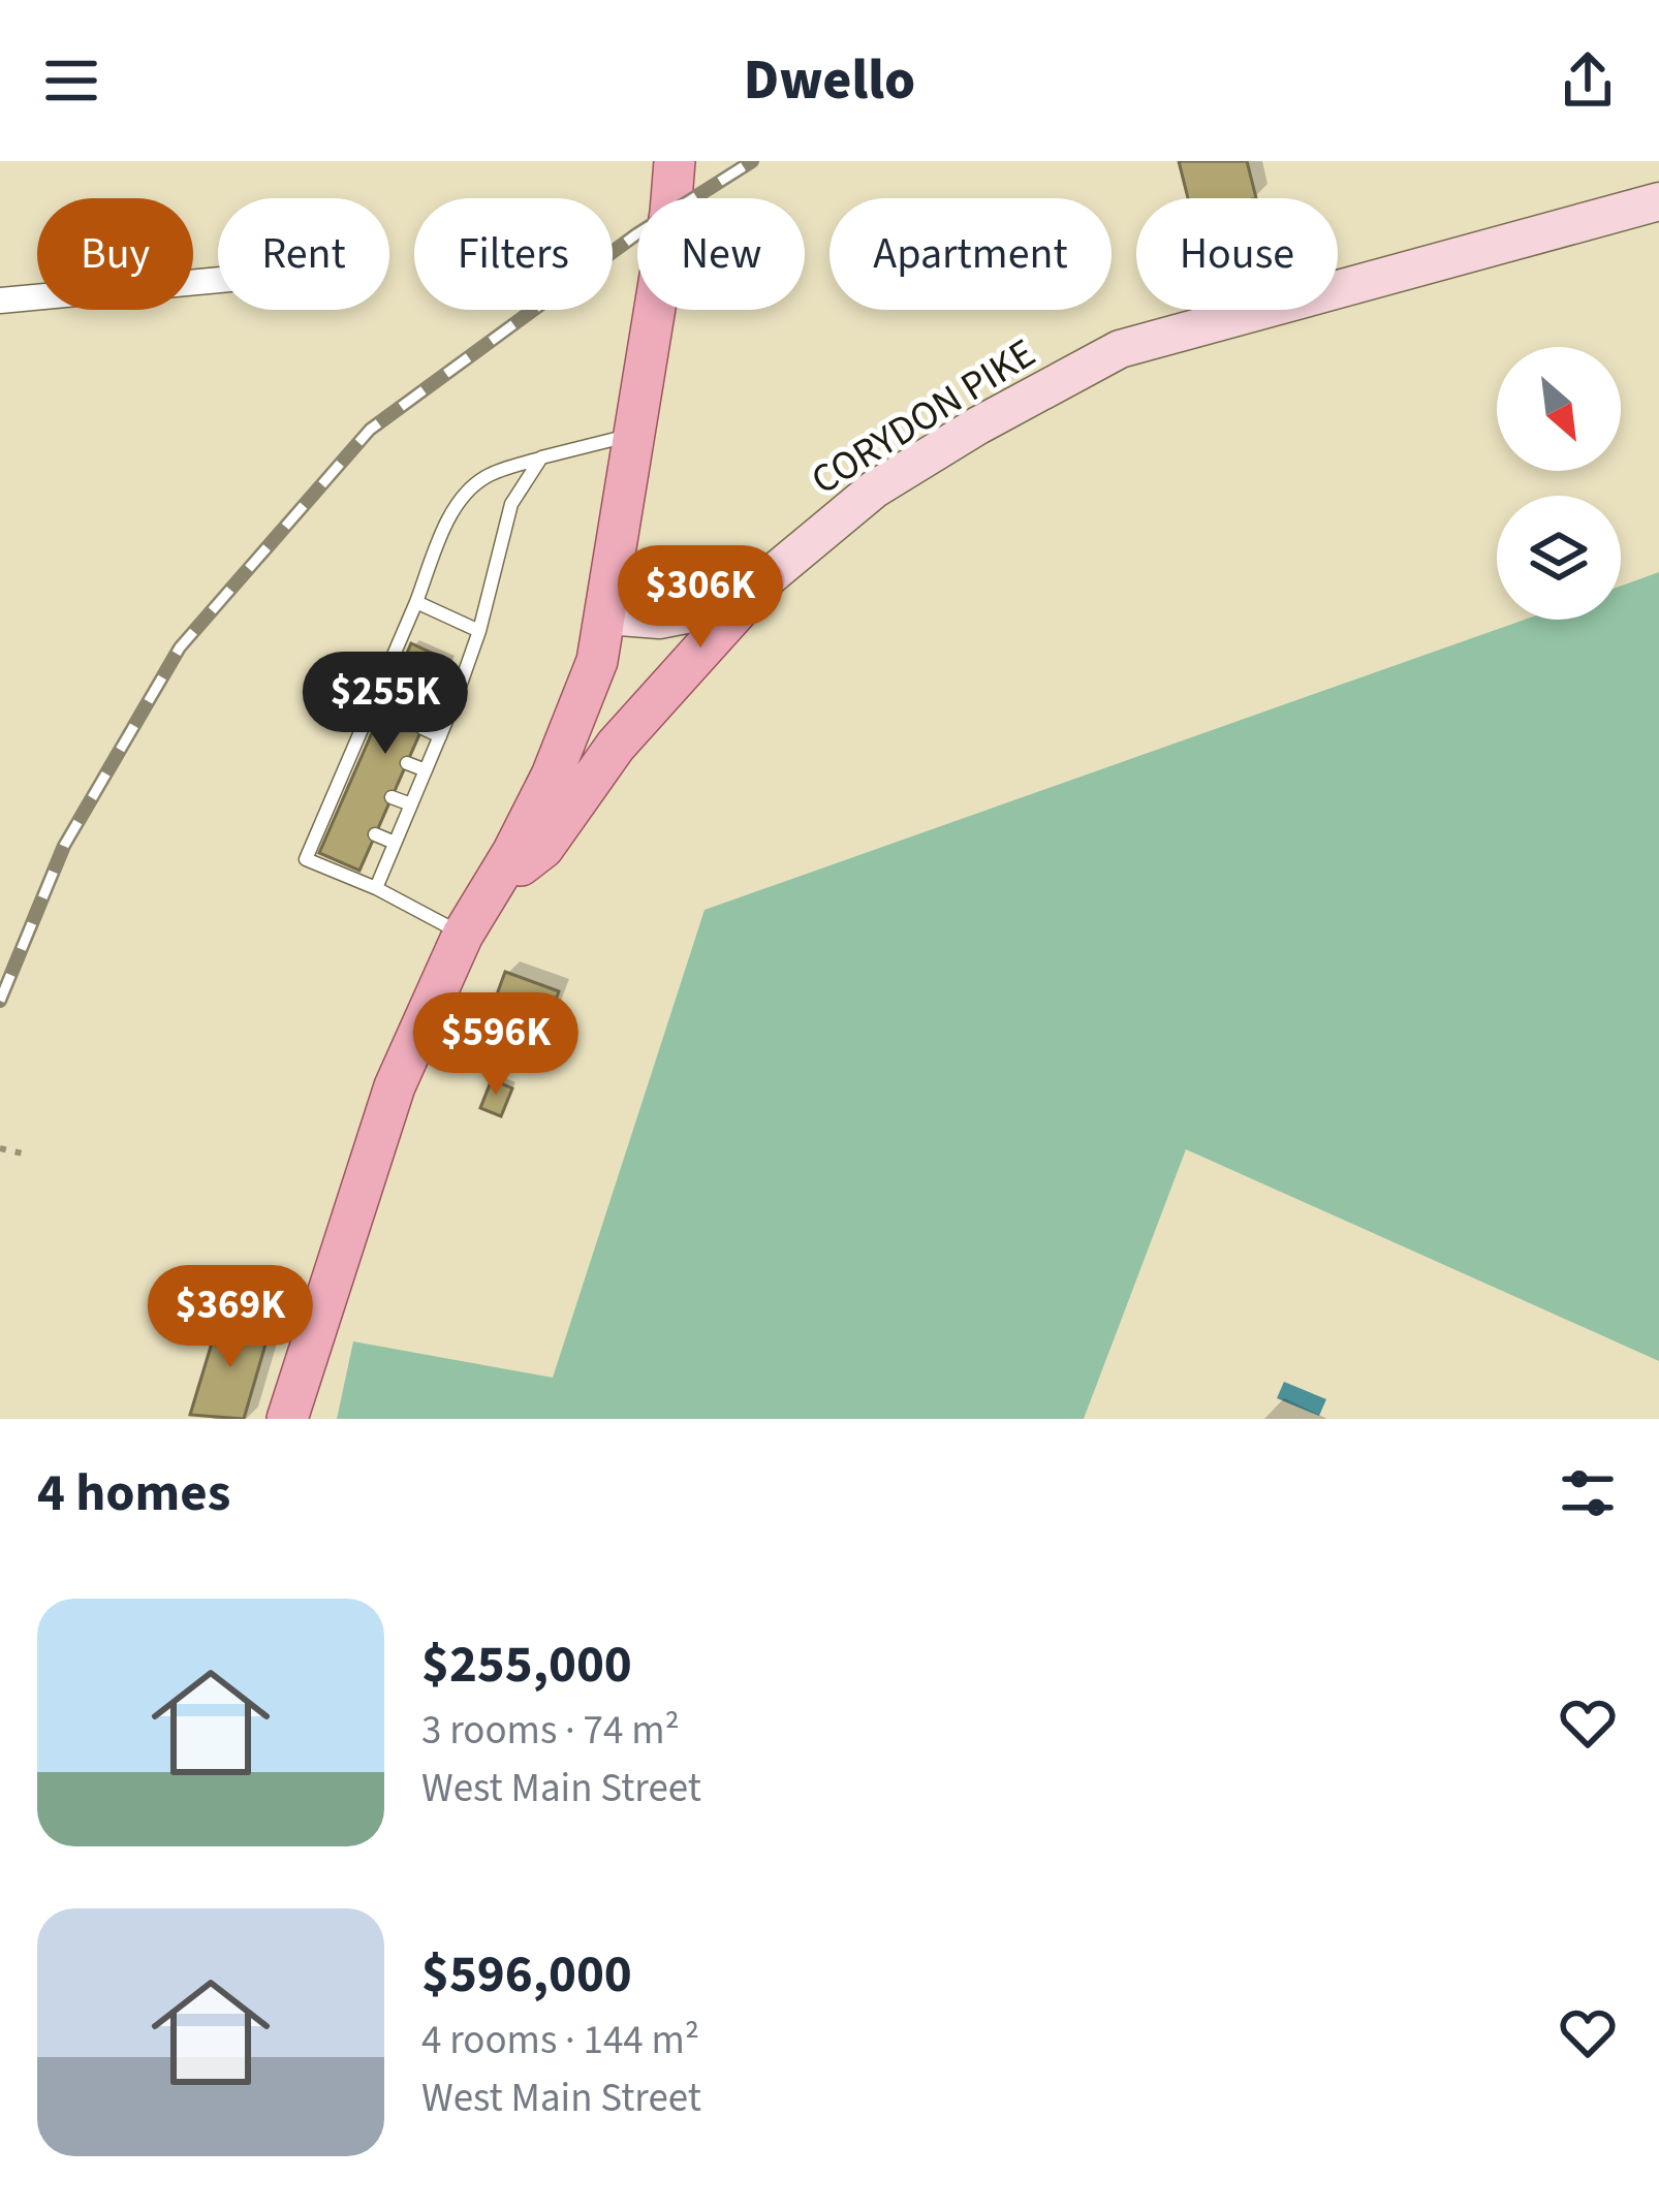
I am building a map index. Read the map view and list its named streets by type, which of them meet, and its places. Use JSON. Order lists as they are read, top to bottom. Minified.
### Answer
{"streets":{"main road":["CORYDON PIKE"]},"north":"bottom right","page":{"header":"Dwello","chip":["Buy","Rent","Filters","New","Apartment","House"],"price":["$306K","$255K","$596K","$369K"],"heading":"4 homes","list":[{"name":"$255,000","note":"3 rooms · 74 m² · West Main Street"},{"name":"$596,000","note":"4 rooms · 144 m² · West Main Street"}]}}
